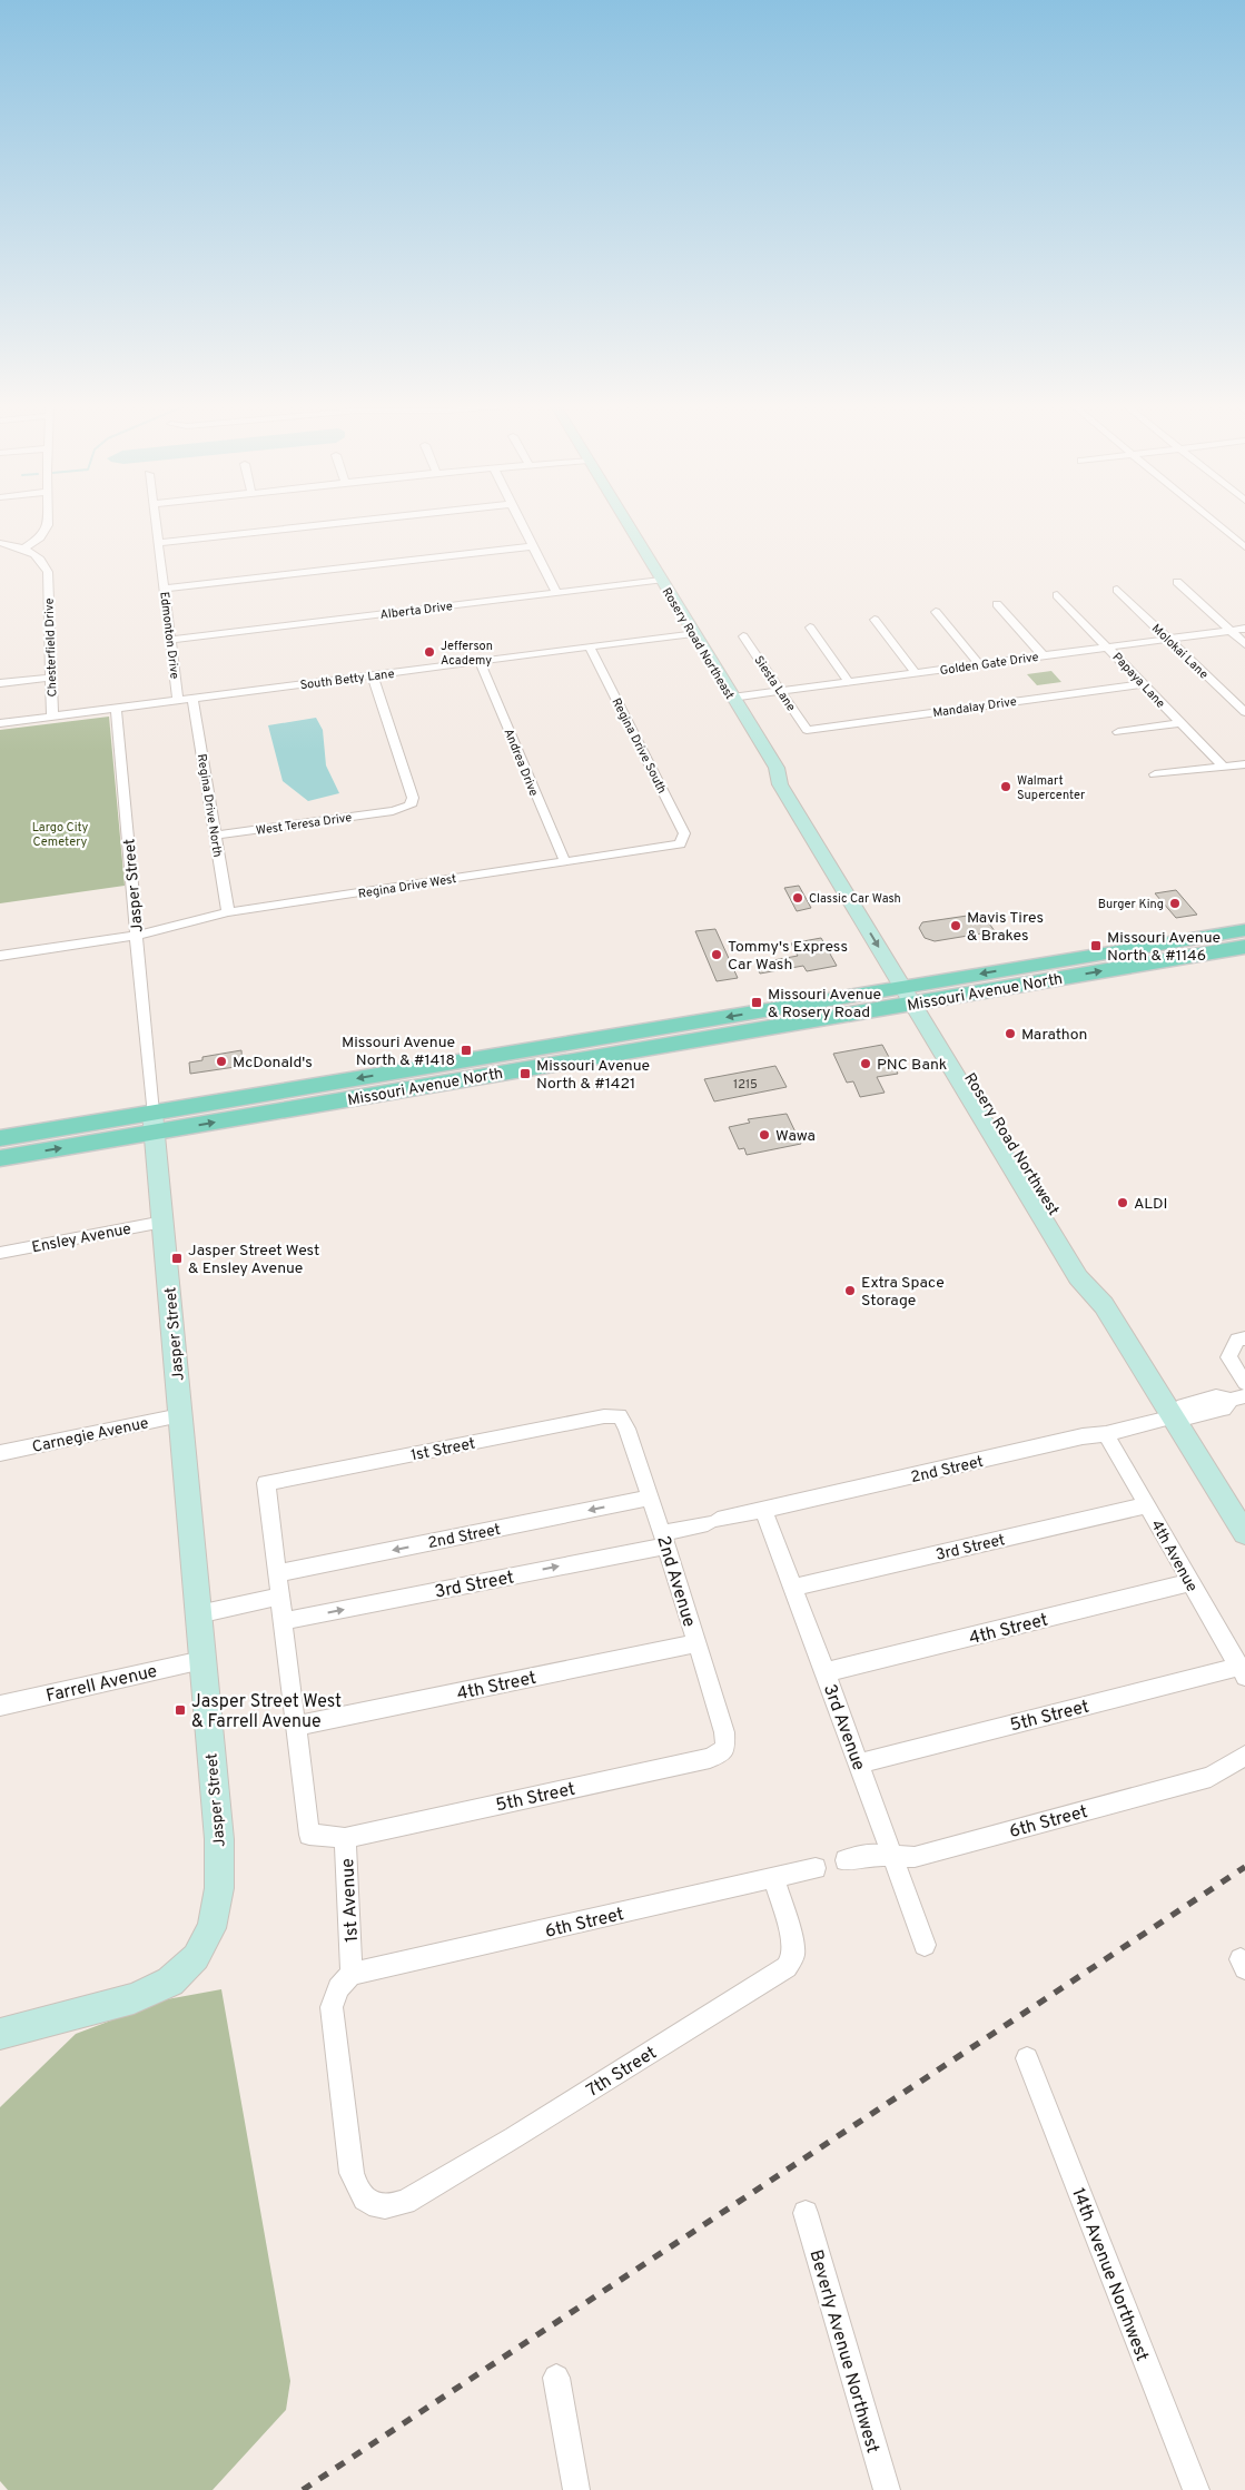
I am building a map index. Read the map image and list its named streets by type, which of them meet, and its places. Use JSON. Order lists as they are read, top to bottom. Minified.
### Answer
{"streets":{"main road":["Missouri Avenue North"],"street":["Alberta Drive","Edmonton Drive","Rosery Road Northeast","Chesterfield Drive","Molokai Lane","Golden Gate Drive","South Betty Lane","Papaya Lane","Siesta Lane","Mandalay Drive","Regina Drive South","Andrea Drive","Regina Drive North","West Teresa Drive","Jasper Street","Regina Drive West","Rosery Road Northwest","Ensley Avenue","Carnegie Avenue","1st Street","2nd Street","3rd Street","4th Avenue","2nd Avenue","4th Street","Farrell Avenue","5th Street","3rd Avenue","6th Street","1st Avenue","7th Street","14th Avenue Northwest","Beverly Avenue Northwest"]},"crossings":[["Alberta Drive","Edmonton Drive"],["Alberta Drive","Rosery Road Northeast"],["Edmonton Drive","South Betty Lane"],["Rosery Road Northeast","Golden Gate Drive"],["Rosery Road Northeast","South Betty Lane"],["Rosery Road Northeast","Missouri Avenue North"],["Rosery Road Northeast","Rosery Road Northwest"],["Chesterfield Drive","South Betty Lane"],["Molokai Lane","Golden Gate Drive"],["Golden Gate Drive","Papaya Lane"],["Golden Gate Drive","Siesta Lane"],["South Betty Lane","Regina Drive South"],["South Betty Lane","Andrea Drive"],["South Betty Lane","Regina Drive North"],["South Betty Lane","West Teresa Drive"],["South Betty Lane","Jasper Street"],["Papaya Lane","Mandalay Drive"],["Siesta Lane","Mandalay Drive"],["Regina Drive South","Regina Drive West"],["Andrea Drive","Regina Drive West"],["Regina Drive North","West Teresa Drive"],["Regina Drive North","Regina Drive West"],["Jasper Street","Regina Drive West"],["Jasper Street","Missouri Avenue North"],["Jasper Street","Ensley Avenue"],["Jasper Street","Carnegie Avenue"],["Jasper Street","Farrell Avenue"],["Missouri Avenue North","Rosery Road Northwest"],["Rosery Road Northwest","2nd Street"],["1st Street","2nd Avenue"],["1st Street","1st Avenue"],["2nd Street","3rd Street"],["2nd Street","4th Avenue"],["2nd Street","2nd Avenue"],["2nd Street","3rd Avenue"],["2nd Street","1st Avenue"],["3rd Street","4th Avenue"],["3rd Street","2nd Avenue"],["3rd Street","3rd Avenue"],["3rd Street","1st Avenue"],["4th Avenue","4th Street"],["4th Avenue","5th Street"],["2nd Avenue","4th Street"],["2nd Avenue","5th Street"],["4th Street","3rd Avenue"],["4th Street","1st Avenue"],["5th Street","3rd Avenue"],["5th Street","1st Avenue"],["3rd Avenue","6th Street"],["6th Street","1st Avenue"],["6th Street","7th Street"],["1st Avenue","7th Street"]],"one_way":["2nd Street","3rd Street"],"parks":["Largo City Cemetery"],"places":{"other":["Jefferson Academy","Walmart Supercenter","Classic Car Wash","Burger King","Mavis Tires & Brakes","Tommy's Express Car Wash","Marathon","McDonald's","PNC Bank","Wawa","ALDI","Extra Space Storage"],"transit":["Missouri Avenue North & #1146","Missouri Avenue & Rosery Road","Missouri Avenue North & #1418","Missouri Avenue North & #1421","Jasper Street West & Ensley Avenue","Jasper Street West & Farrell Avenue"]},"house_numbers":["1215"]}
